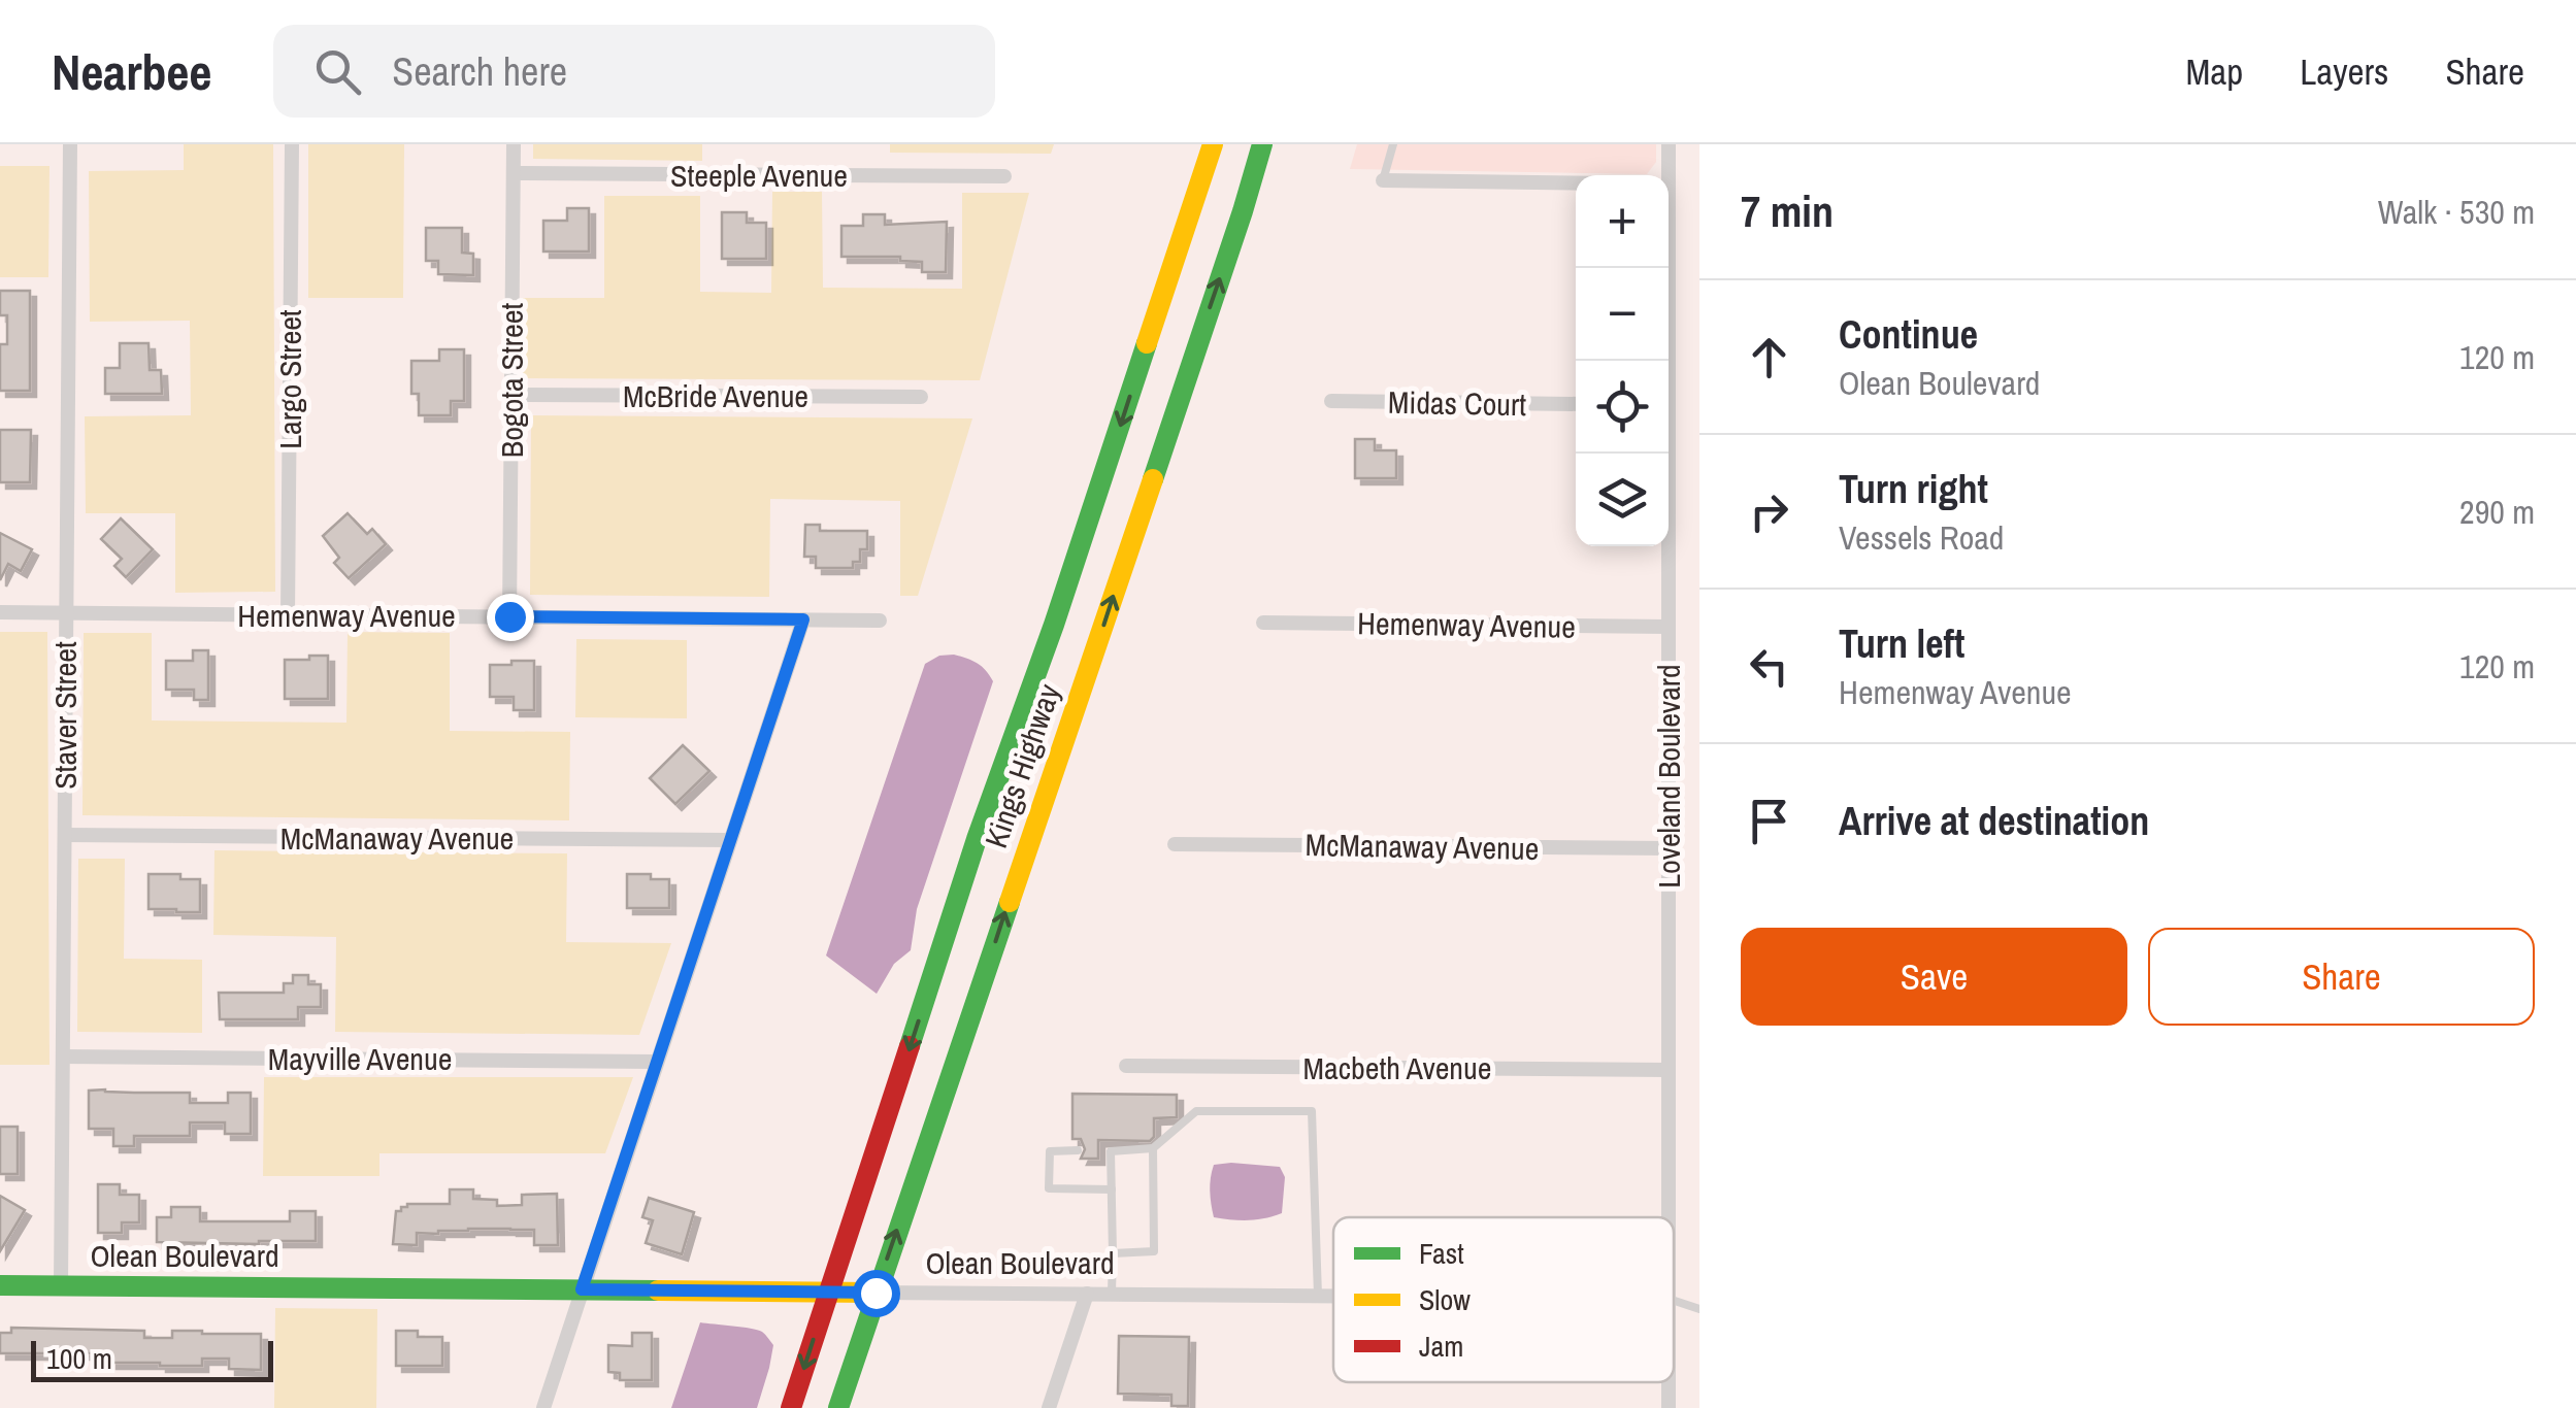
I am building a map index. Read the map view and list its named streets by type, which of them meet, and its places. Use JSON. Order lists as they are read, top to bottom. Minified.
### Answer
{"streets":{"main road":["Kings Highway","Olean Boulevard"],"street":["Steeple Avenue","Largo Street","Bogota Street","McBride Avenue","Midas Court","Hemenway Avenue","Staver Street","Loveland Boulevard","McManaway Avenue","Mayville Avenue","Macbeth Avenue"]},"crossings":[["Steeple Avenue","Bogota Street"],["Largo Street","Hemenway Avenue"],["Bogota Street","McBride Avenue"],["Bogota Street","Hemenway Avenue"],["Hemenway Avenue","Staver Street"],["Hemenway Avenue","Loveland Boulevard"],["Staver Street","McManaway Avenue"],["Staver Street","Mayville Avenue"],["Staver Street","Olean Boulevard"],["Kings Highway","Olean Boulevard"],["Loveland Boulevard","McManaway Avenue"],["Loveland Boulevard","Macbeth Avenue"]],"legend":["Fast","Slow","Jam"],"scale_bar":"100 m","page":{"header":"Nearbee","search":"Search here","nav":["Map","Layers","Share"],"heading":["7 min","Walk · 530 m"],"map_buttons":["+","−"],"list":[["Continue","Olean Boulevard","120 m"],["Turn right","Vessels Road","290 m"],["Turn left","Hemenway Avenue","120 m"],"Arrive at destination"],"buttons":["Save","Share"],"scale":"100 m"}}
